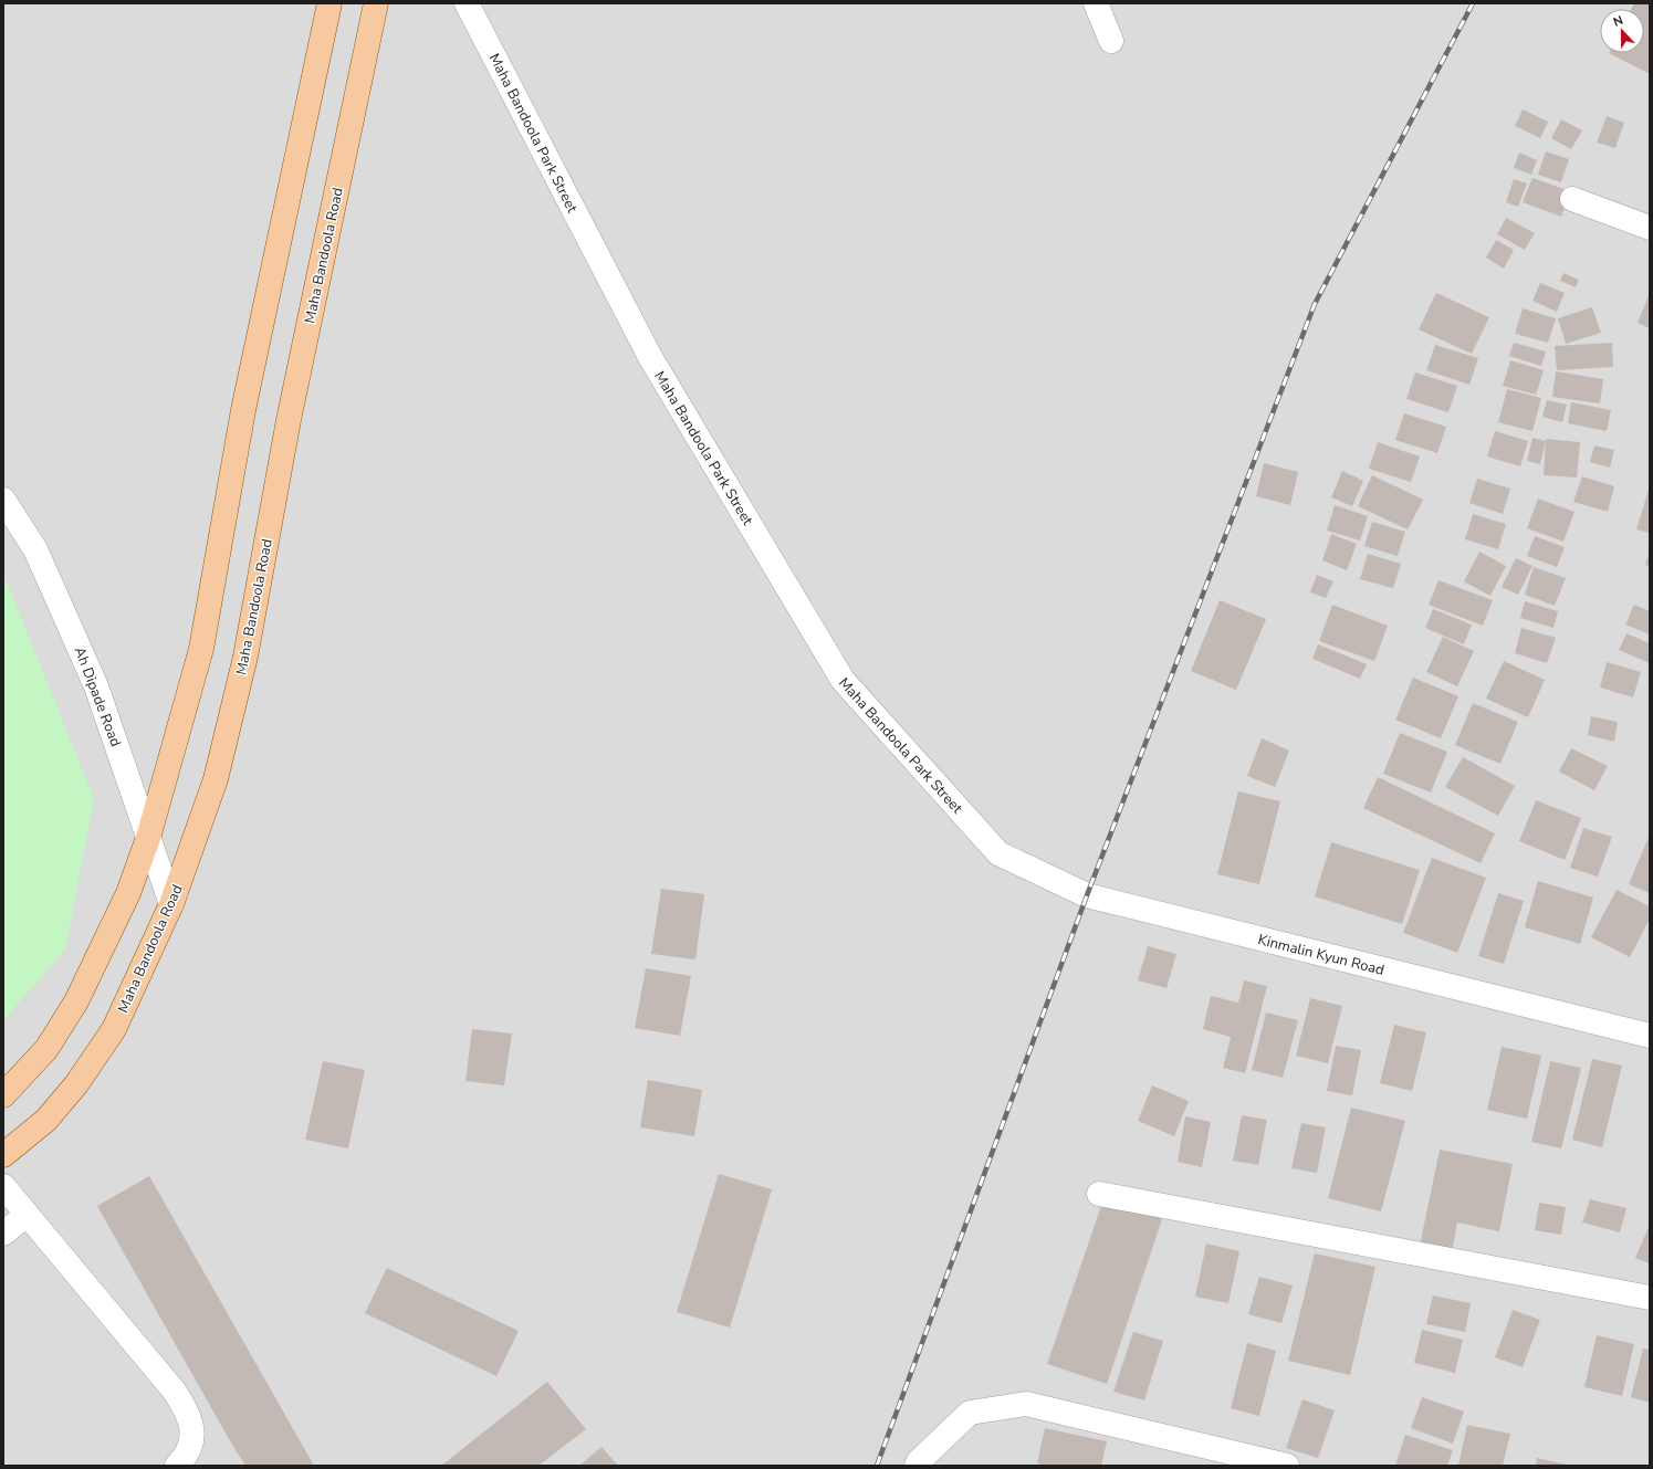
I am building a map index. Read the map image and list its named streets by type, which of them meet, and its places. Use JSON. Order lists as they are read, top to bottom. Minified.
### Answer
{"streets":{"main road":["Maha Bandoola Road"],"street":["Maha Bandoola Park Street","Ah Dipade Road","Kinmalin Kyun Road"]},"crossings":[["Maha Bandoola Park Street","Kinmalin Kyun Road"],["Maha Bandoola Road","Ah Dipade Road"]],"north":"top"}
